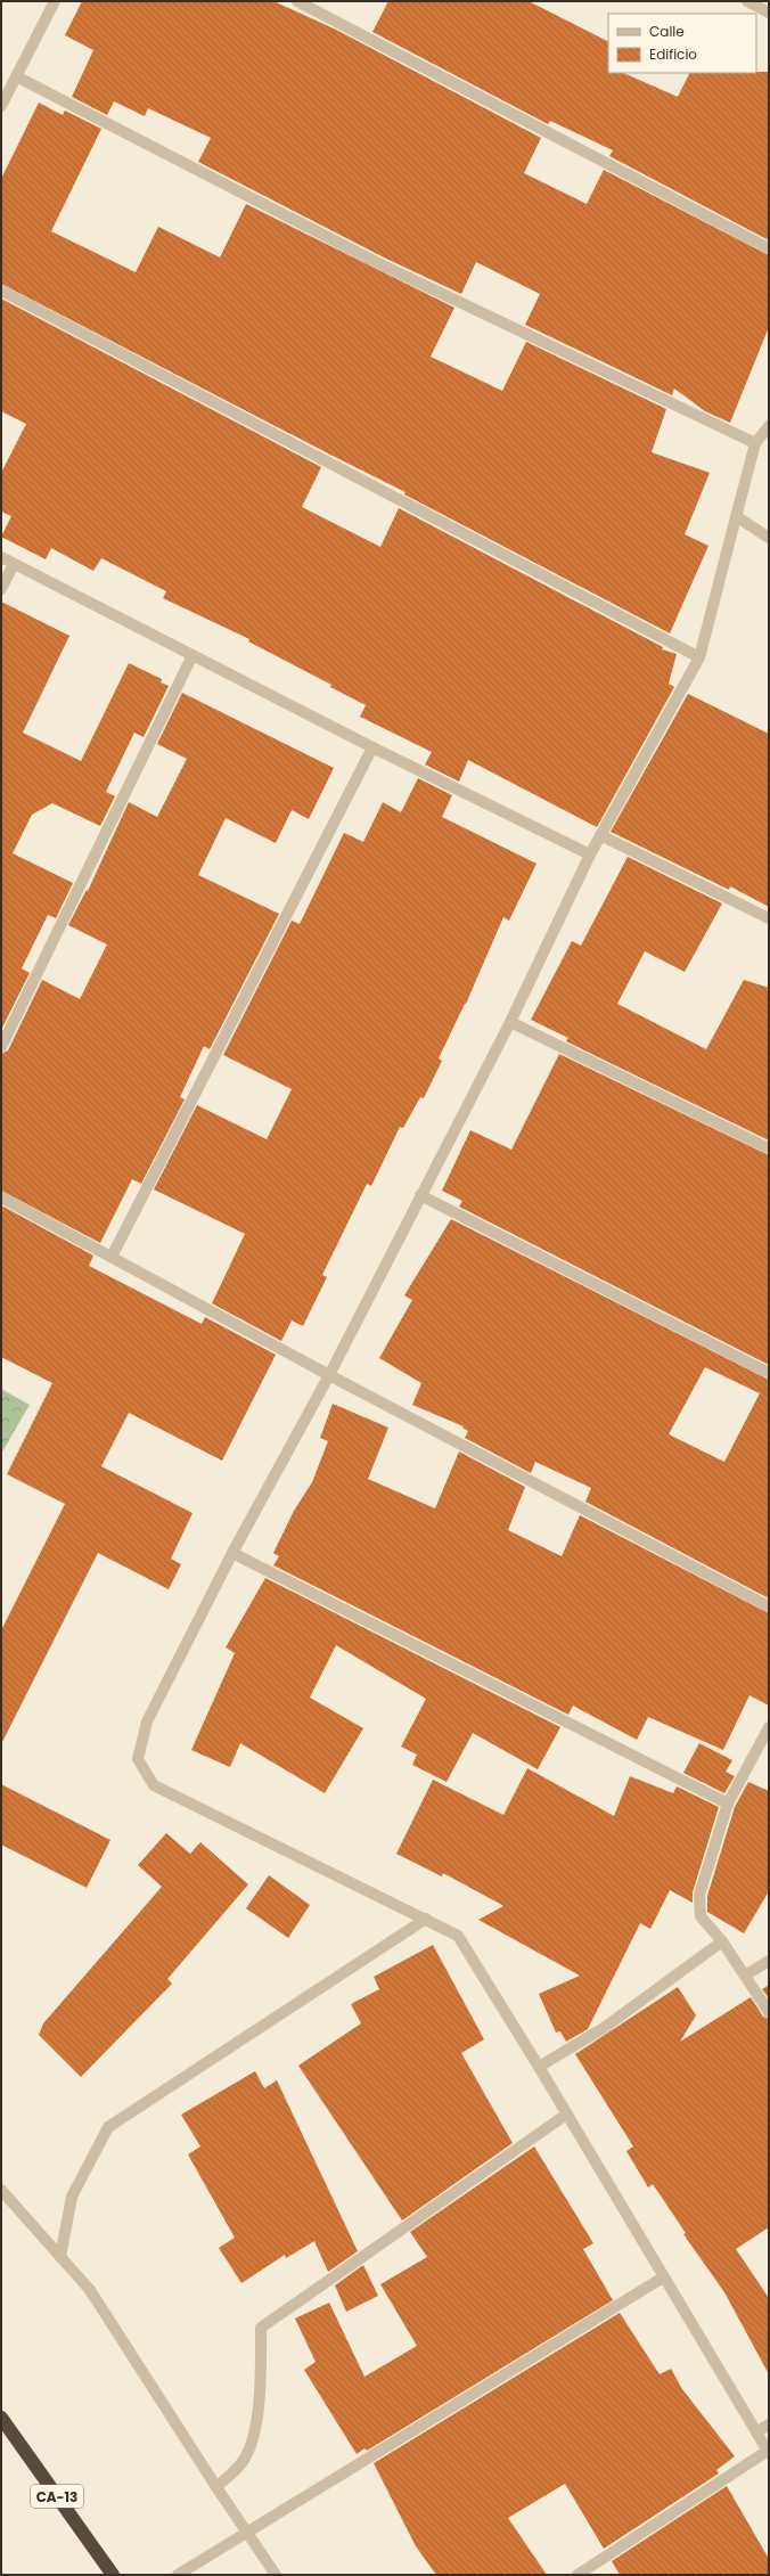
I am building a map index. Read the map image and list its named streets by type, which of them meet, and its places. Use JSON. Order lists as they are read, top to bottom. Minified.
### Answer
{"streets":{"highway":["CA-13"]},"legend":["Calle","Edificio"]}
